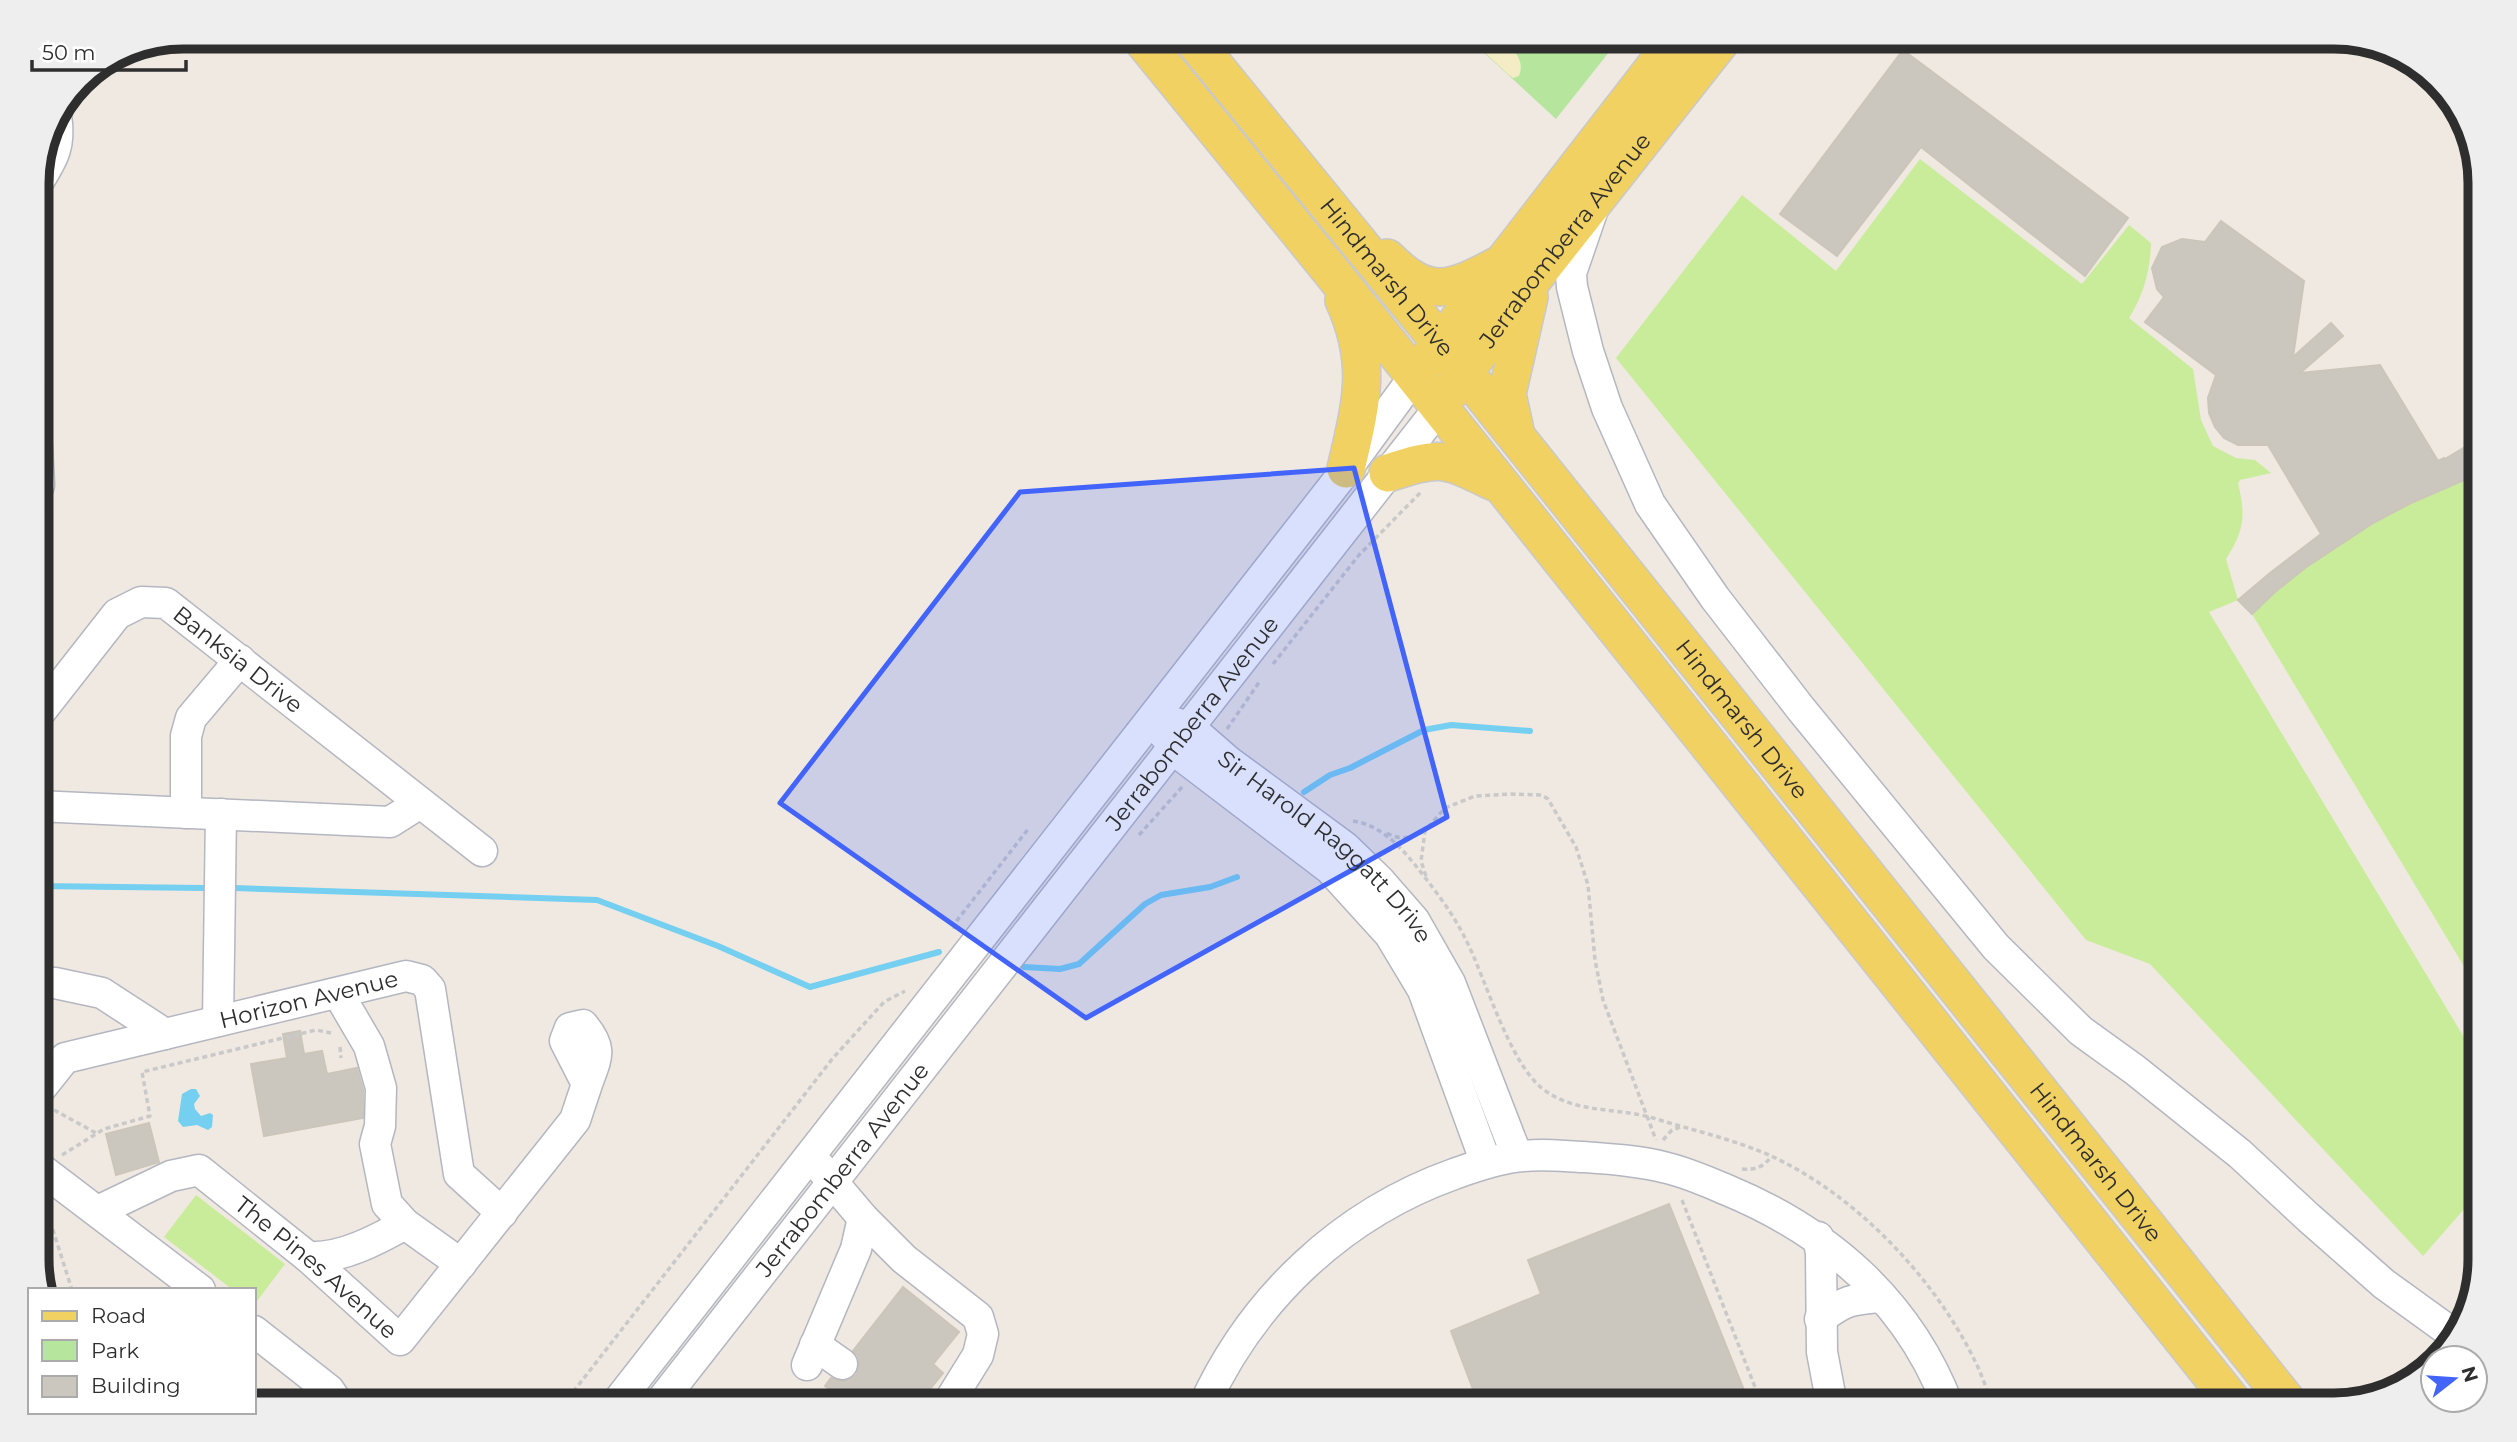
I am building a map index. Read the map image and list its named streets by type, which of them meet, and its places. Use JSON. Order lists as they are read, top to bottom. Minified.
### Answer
{"streets":{"main road":["Jerrabomberra Avenue","Hindmarsh Drive"],"street":["Banksia Drive","Sir Harold Raggatt Drive","Horizon Avenue","The Pines Avenue"]},"crossings":[["Jerrabomberra Avenue","Hindmarsh Drive"],["Jerrabomberra Avenue","Sir Harold Raggatt Drive"],["Horizon Avenue","The Pines Avenue"]],"legend":["Road","Park","Building"],"scale_bar":"50 m","north":"right"}
